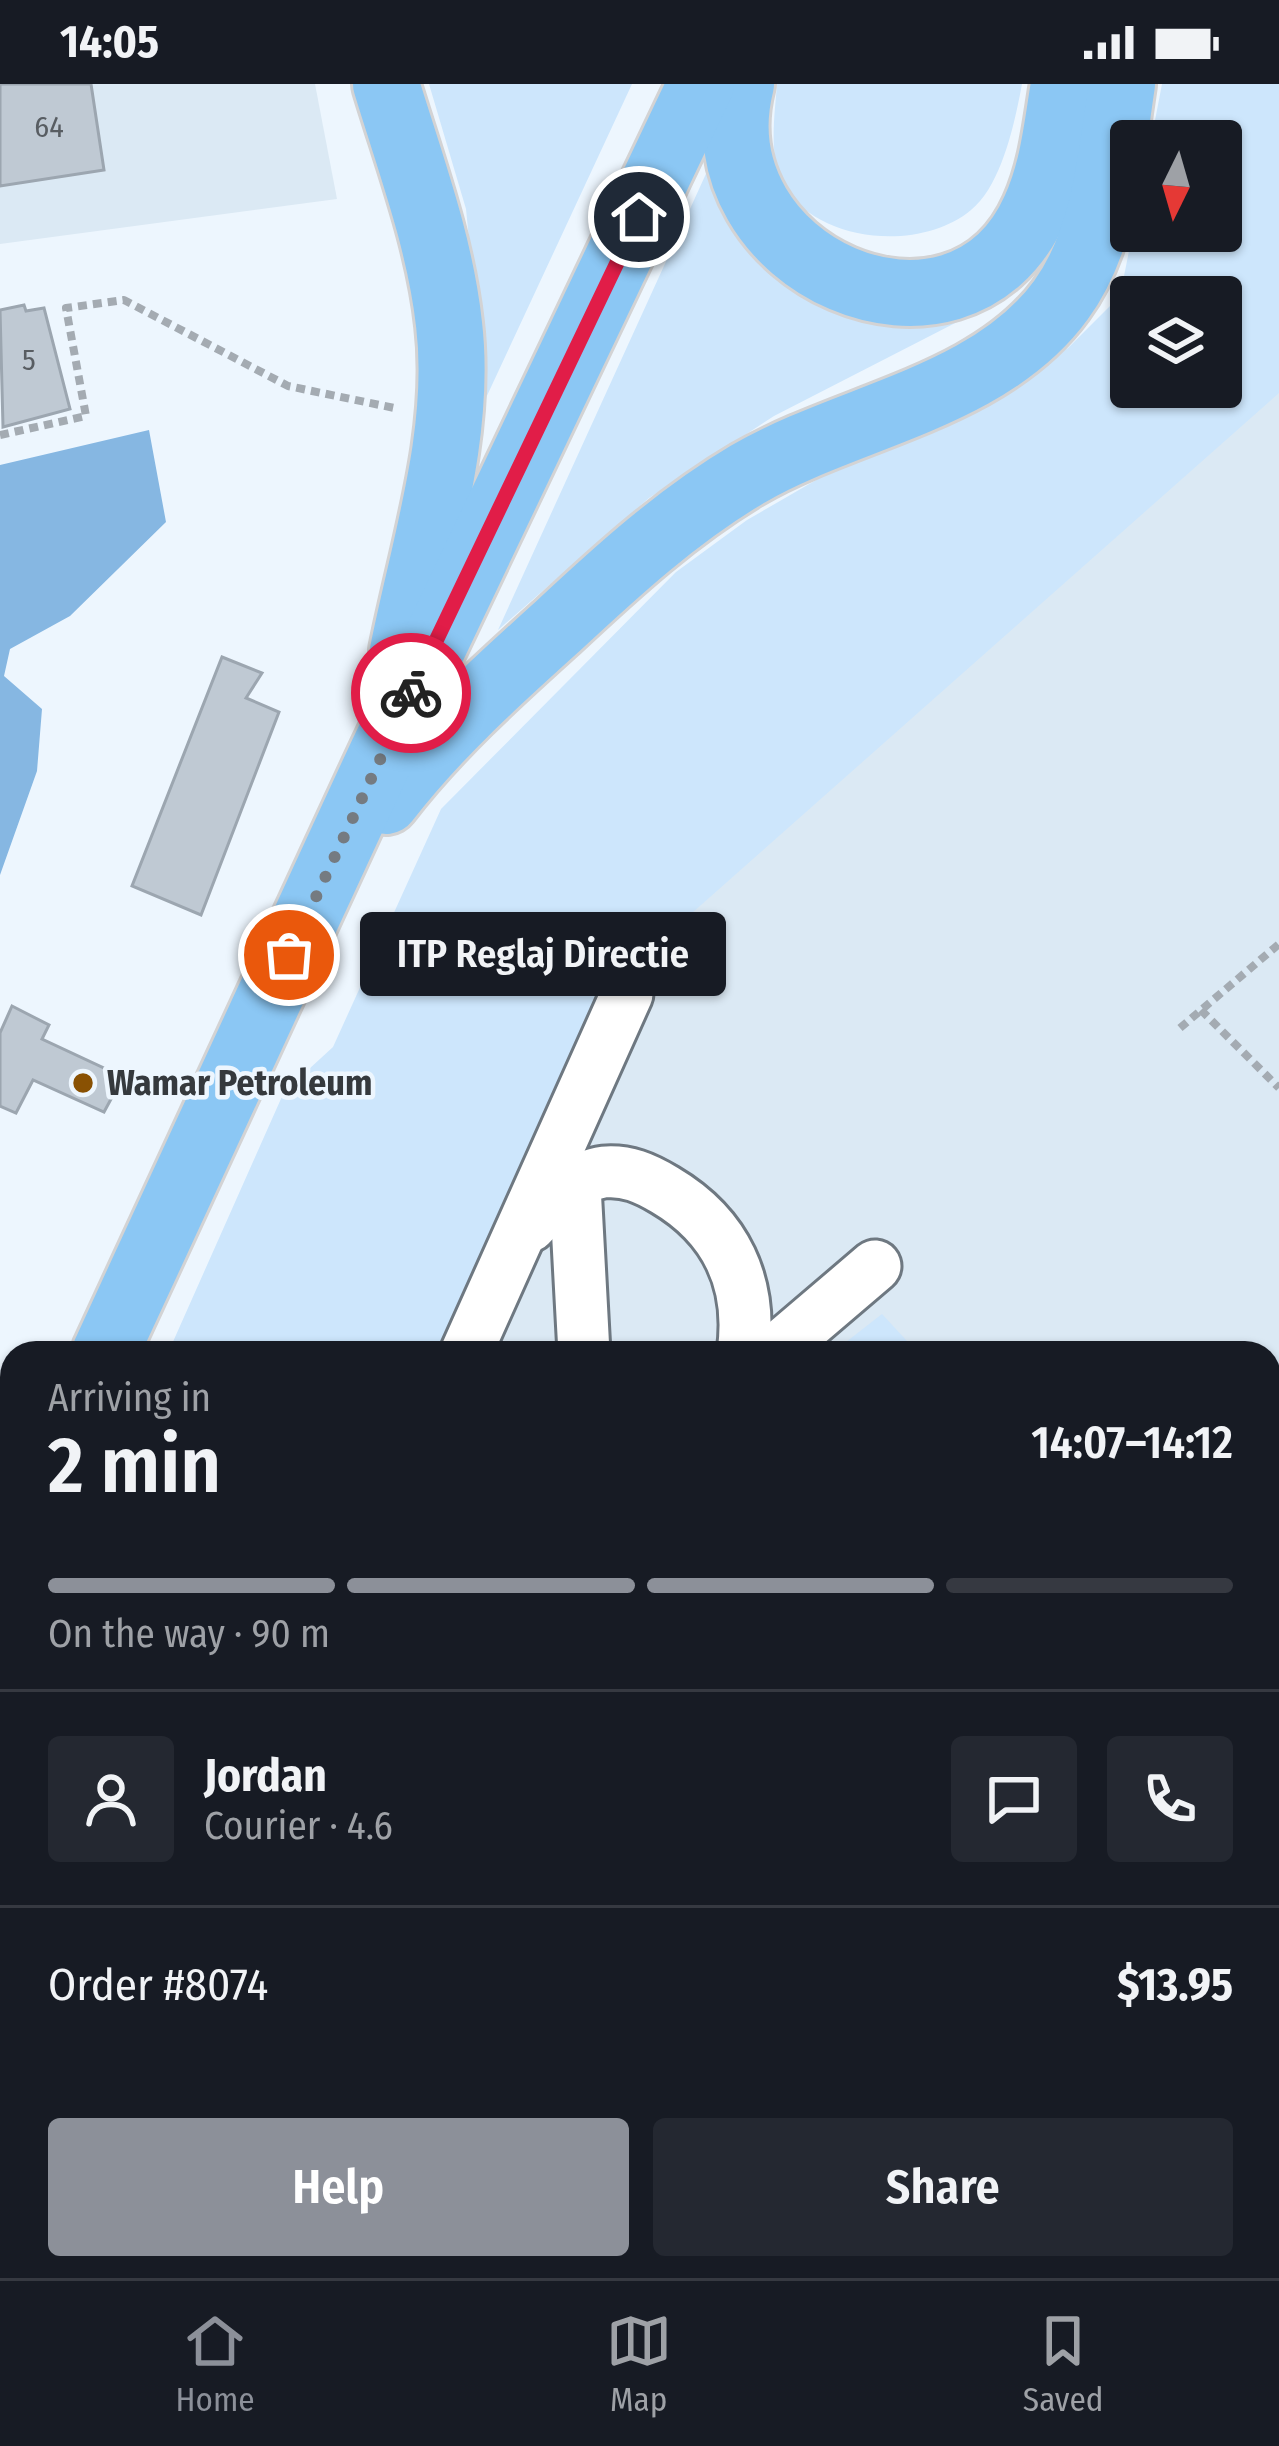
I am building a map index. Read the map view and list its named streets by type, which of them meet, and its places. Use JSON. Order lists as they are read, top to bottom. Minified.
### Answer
{"places":["ITP Reglaj Directie","Wamar Petroleum"],"house_numbers":["64","5"],"north":"bottom","page":{"status":"14:05","bubble":"ITP Reglaj Directie","heading":["2 min","Arriving in","14:07–14:12"],"panel":["Jordan","Courier · 4.6","Order #8074","$13.95"],"bar":"On the way · 90 m","buttons":["Help","Share"],"tabs":["Home","Map","Saved"]}}
